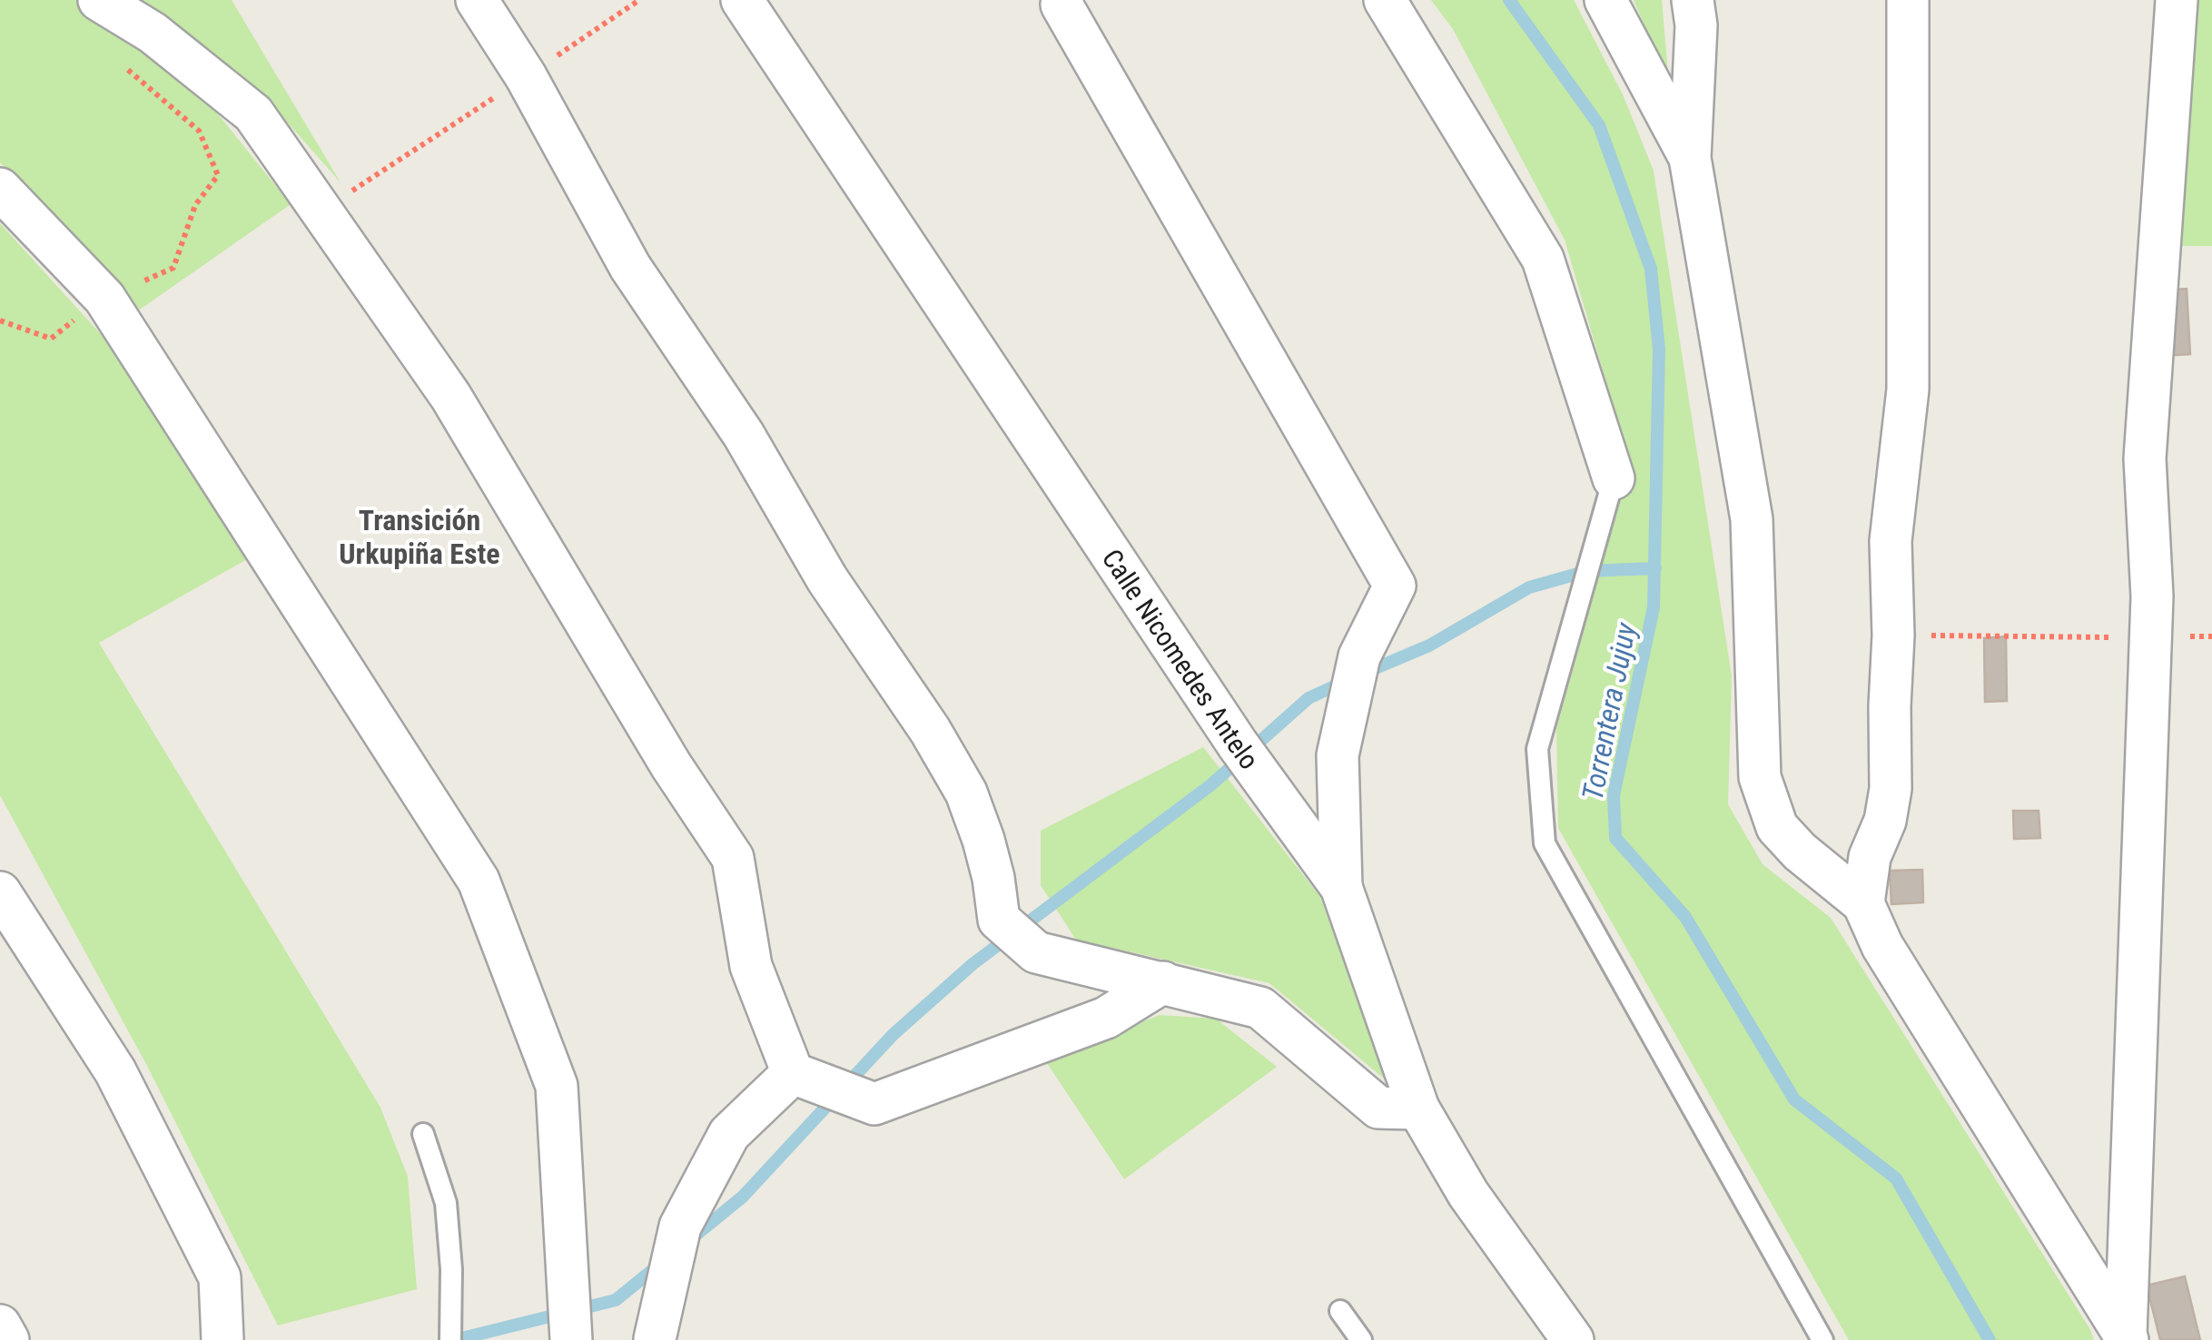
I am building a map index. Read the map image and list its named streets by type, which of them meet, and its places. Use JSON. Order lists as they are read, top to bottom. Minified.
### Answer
{"streets":{"street":["Calle Nicomedes Antelo"]},"districts":["Transición Urkupiña Este"],"water":["Torrentera Jujuy"]}
